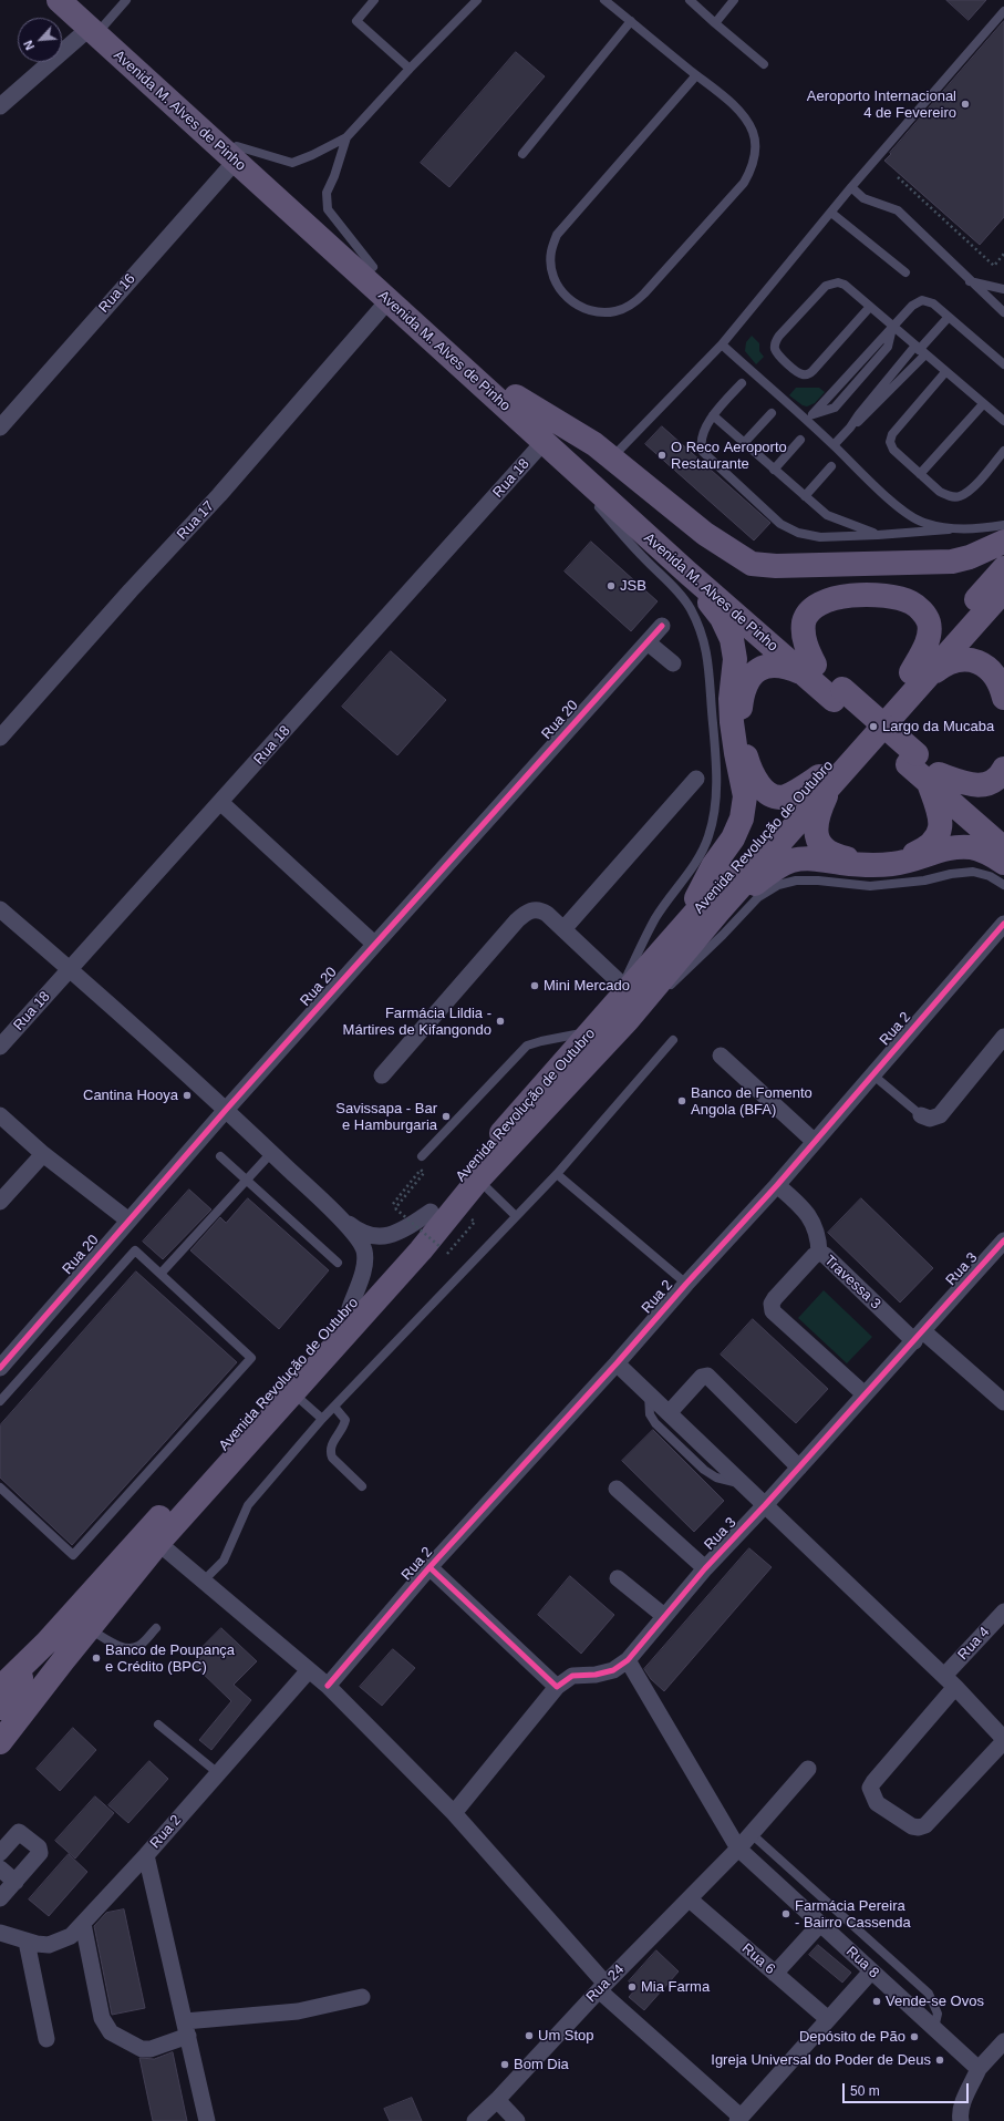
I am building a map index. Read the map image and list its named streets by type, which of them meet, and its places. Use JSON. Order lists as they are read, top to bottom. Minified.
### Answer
{"streets":{"main road":["Avenida M. Alves de Pinho","Avenida Revolução de Outubro"],"street":["Rua 16","Rua 18","Rua 17","Rua 20","Rua 2","Rua 3","Travessa 3","Rua 4","Rua 6","Rua 8","Rua 24"]},"crossings":[["Avenida M. Alves de Pinho","Rua 16"],["Avenida M. Alves de Pinho","Rua 18"],["Avenida M. Alves de Pinho","Rua 17"],["Rua 3","Travessa 3"],["Rua 3","Rua 8"],["Rua 6","Rua 24"],["Rua 8","Rua 24"]],"places":["Aeroporto Internacional 4 de Fevereiro","O Reco Aeroporto Restaurante","JSB","Largo da Mucaba","Mini Mercado","Farmácia Lildia - Mártires de Kifangondo","Cantina Hooya","Banco de Fomento Angola (BFA)","Savissapa - Bar e Hamburgaria","Banco de Poupança e Crédito (BPC)","Farmácia Pereira - Bairro Cassenda","Mia Farma","Vende-se Ovos","Um Stop","Depósito de Pão","Igreja Universal do Poder de Deus","Bom Dia"],"scale_bar":"50 m","north":"bottom left"}
